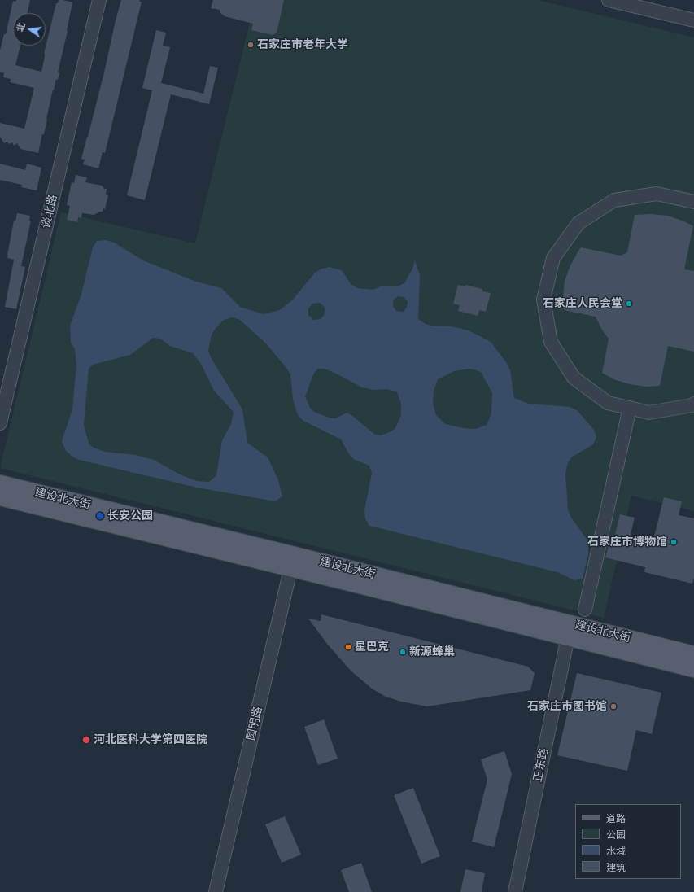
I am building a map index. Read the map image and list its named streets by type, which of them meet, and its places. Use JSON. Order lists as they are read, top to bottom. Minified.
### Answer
{"streets":{"main road":["建设北大街"],"street":["谈北路","圆明路","正东路"]},"crossings":[["建设北大街","圆明路"],["建设北大街","正东路"]],"places":["石家庄市老年大学","石家庄人民会堂","长安公园","石家庄市博物馆","星巴克","新源蜂巢","石家庄市图书馆","河北医科大学第四医院"],"legend":["道路","公园","水域","建筑"],"north":"left"}
